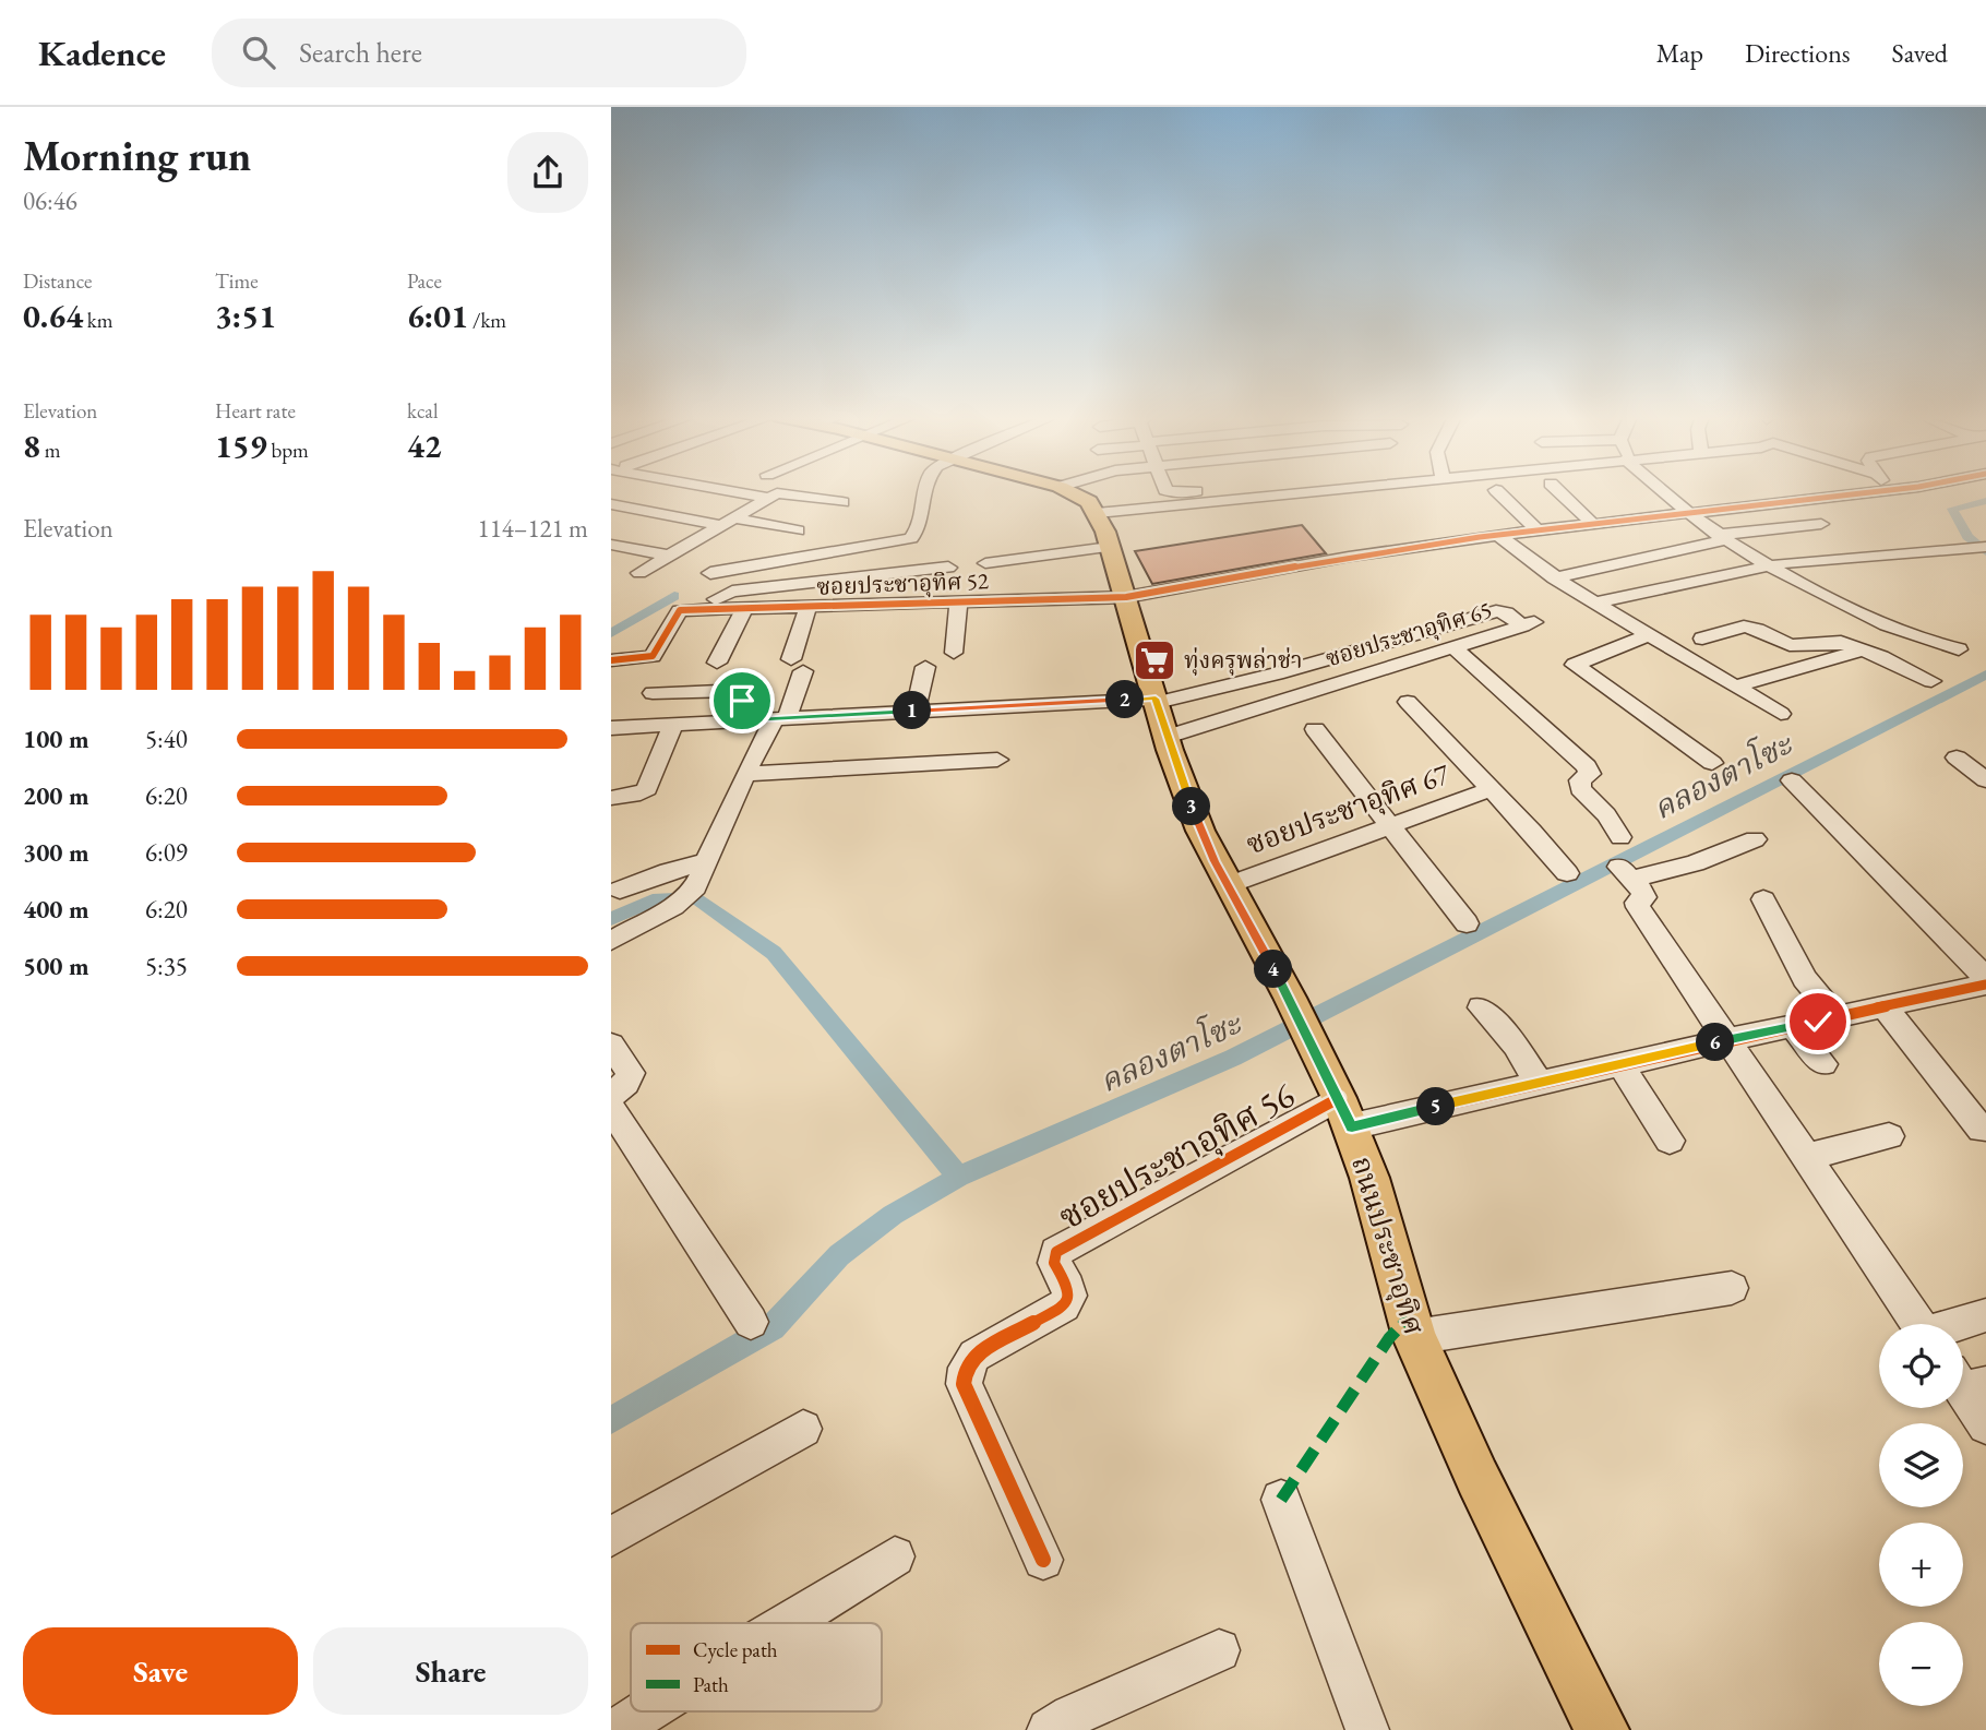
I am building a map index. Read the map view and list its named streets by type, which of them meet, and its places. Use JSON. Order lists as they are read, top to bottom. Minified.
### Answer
{"streets":{"main road":["ถนนประชาอุทิศ"],"street":["ซอยประชาอุทิศ 52","ซอยประชาอุทิศ 65","ซอยประชาอุทิศ 67","ซอยประชาอุทิศ 56"]},"crossings":[["ซอยประชาอุทิศ 52","ถนนประชาอุทิศ"],["ซอยประชาอุทิศ 65","ถนนประชาอุทิศ"],["ซอยประชาอุทิศ 67","ถนนประชาอุทิศ"],["ซอยประชาอุทิศ 56","ถนนประชาอุทิศ"]],"water":["คลองตาโซะ"],"places":{"supermarket":["ทุ่งครุพล่าช่า"]},"legend":["Cycle path","Path"],"page":{"header":"Kadence","search":"Search here","nav":["Map","Directions","Saved"],"heading":["Morning run","06:46"],"stats":[["Distance","0.64 km"],["Time","3:51"],["Pace","6:01 /km"],["Elevation","8 m"],["Heart rate","159 bpm"],["kcal","42"]],"chart":["Elevation","114–121 m"],"pins":["2","1","3","4","6","5"],"list":[{"name":"100 m","note":"5:40"},{"name":"200 m","note":"6:20"},{"name":"300 m","note":"6:09"},{"name":"400 m","note":"6:20"},{"name":"500 m","note":"5:35"}],"map_buttons":["+","−"],"buttons":["Save","Share"]}}
